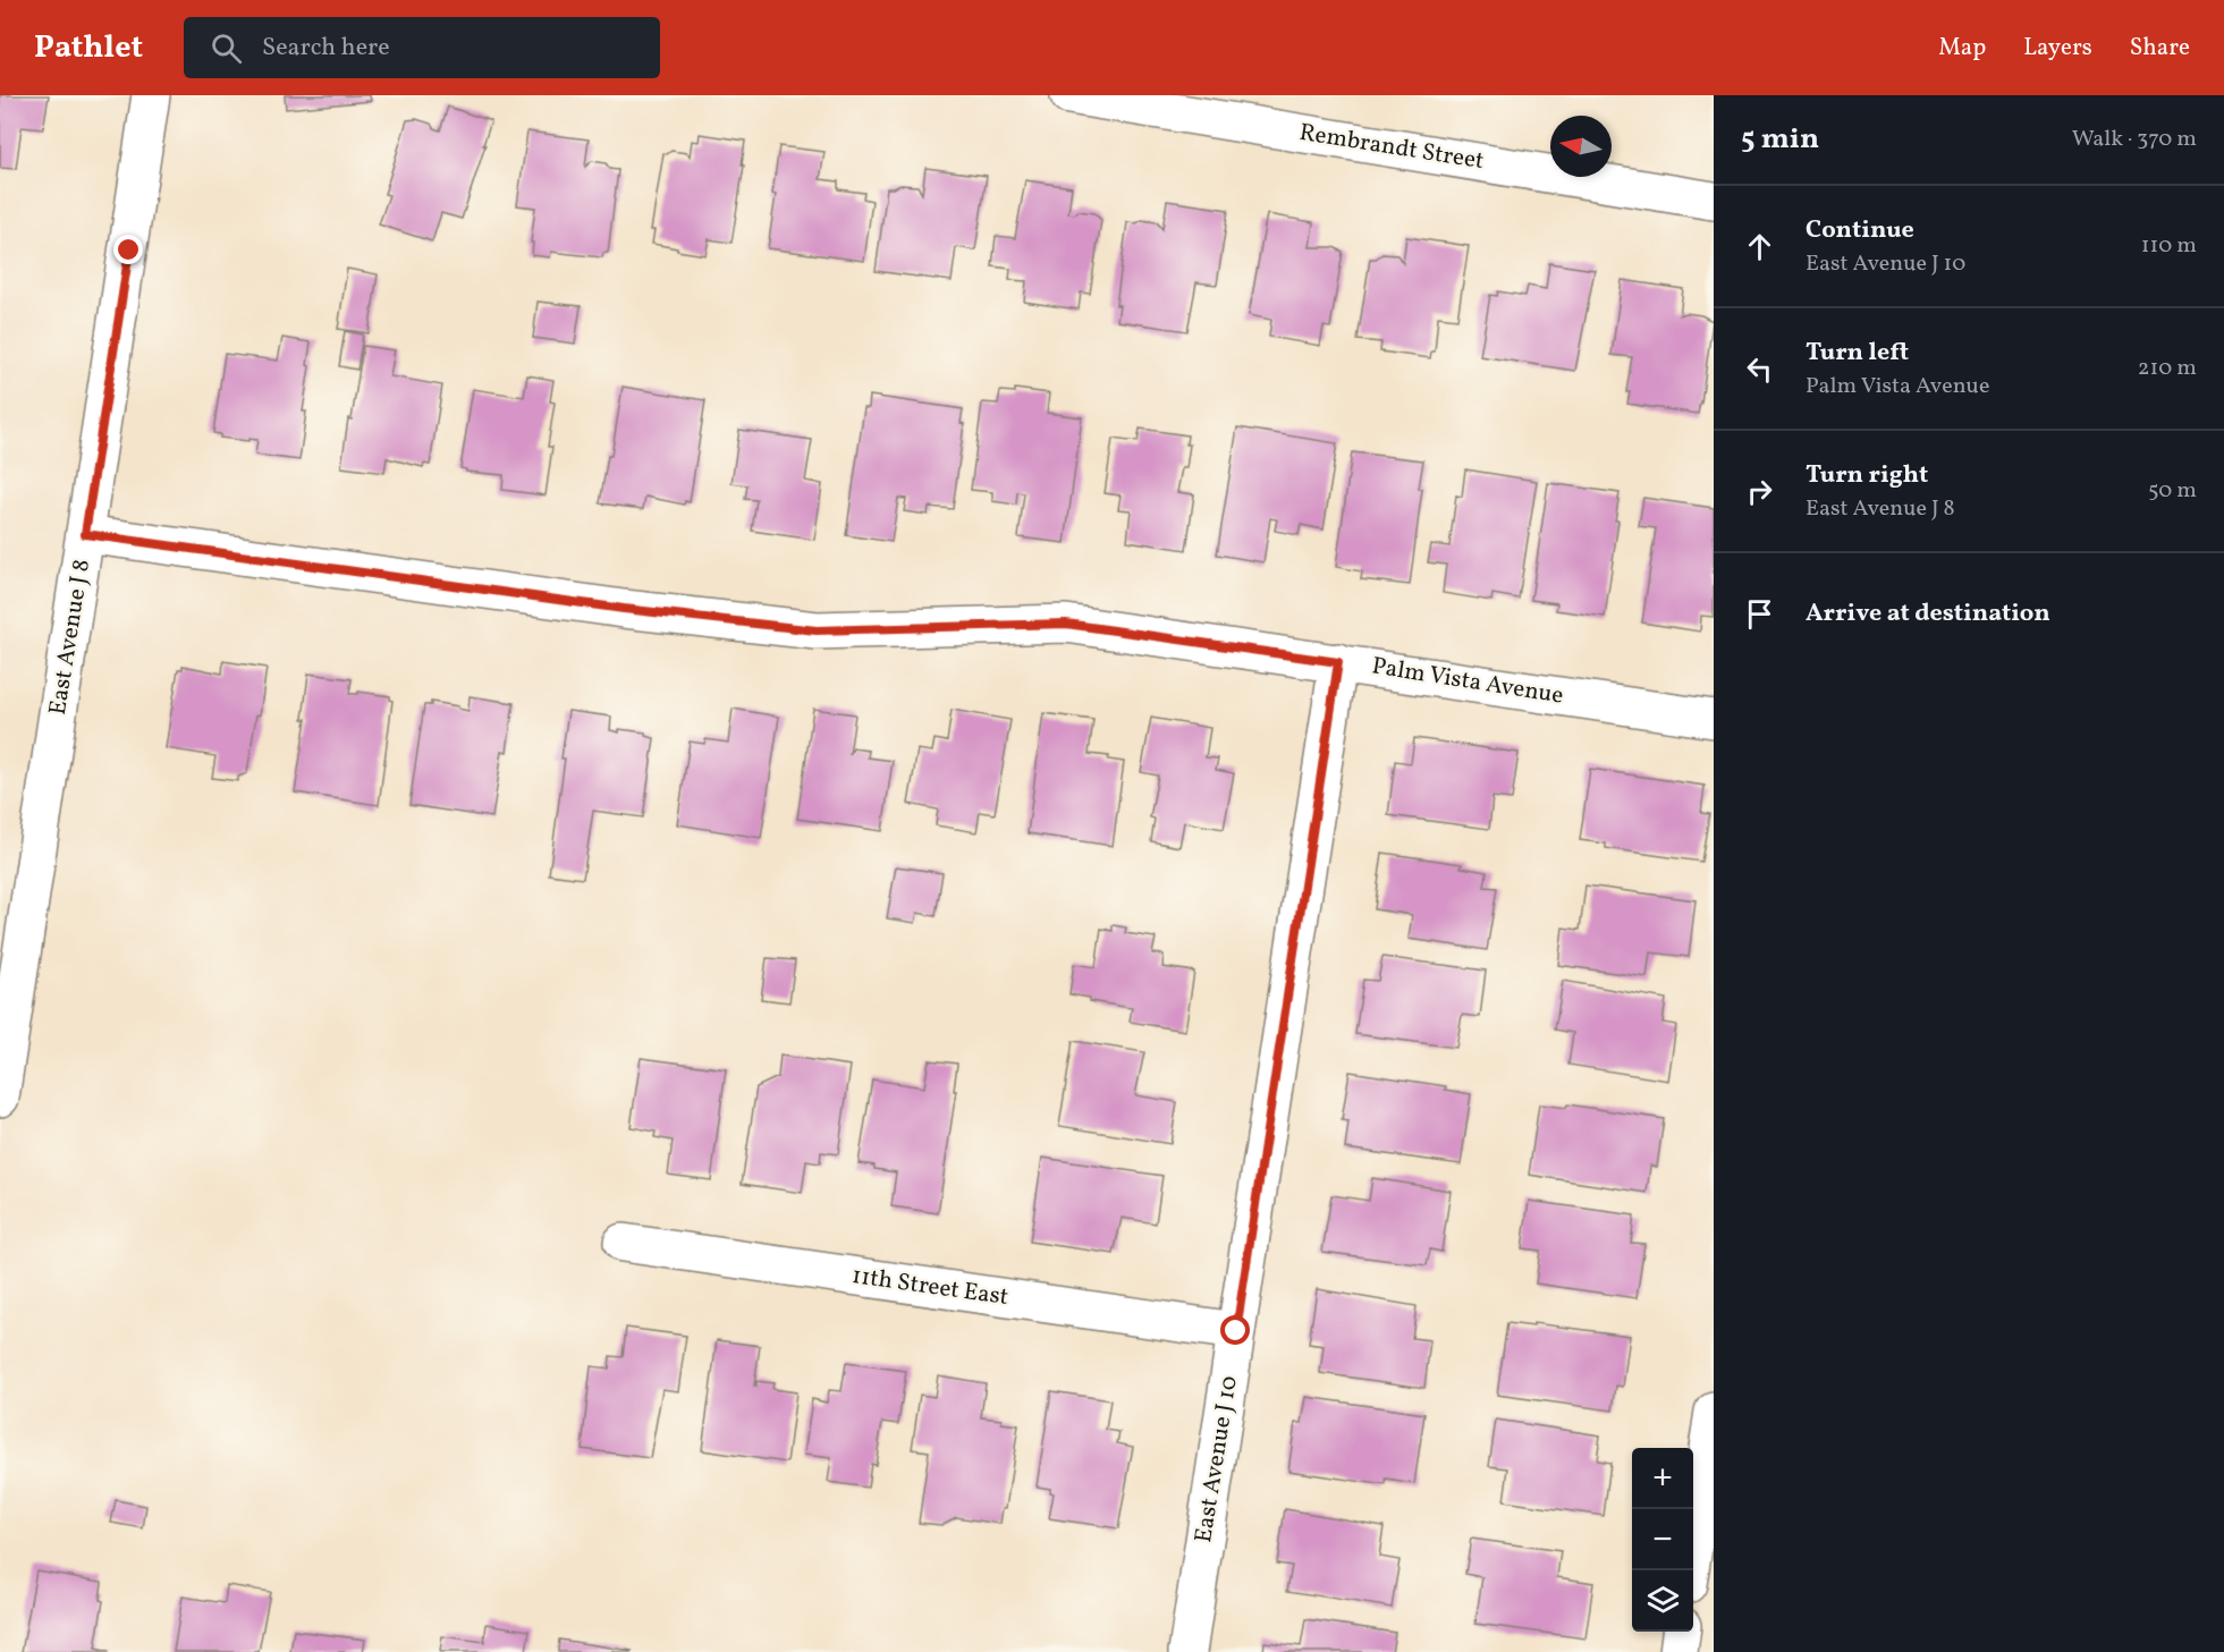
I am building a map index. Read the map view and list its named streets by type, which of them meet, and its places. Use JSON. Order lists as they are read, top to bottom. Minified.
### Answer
{"streets":{"street":["Rembrandt Street","East Avenue J 8","Palm Vista Avenue","11th Street East","East Avenue J 10"]},"crossings":[["East Avenue J 8","Palm Vista Avenue"],["Palm Vista Avenue","East Avenue J 10"],["11th Street East","East Avenue J 10"]],"north":"left","page":{"header":"Pathlet","search":"Search here","nav":["Map","Layers","Share"],"heading":["5 min","Walk · 370 m"],"list":[["Continue","East Avenue J 10","110 m"],["Turn left","Palm Vista Avenue","210 m"],["Turn right","East Avenue J 8","50 m"],"Arrive at destination"],"map_buttons":["+","−"]}}
